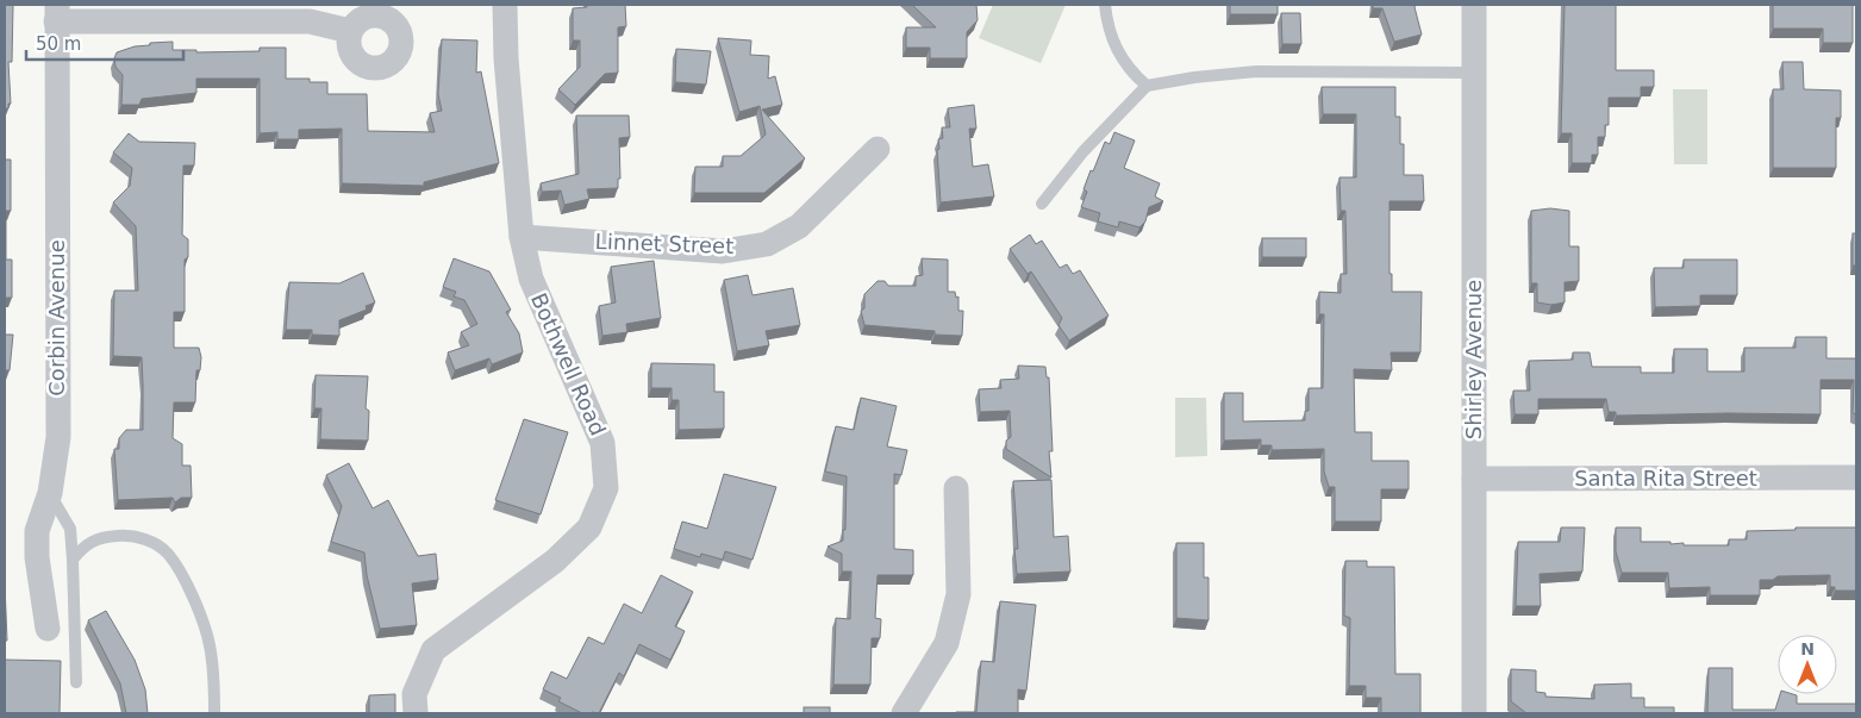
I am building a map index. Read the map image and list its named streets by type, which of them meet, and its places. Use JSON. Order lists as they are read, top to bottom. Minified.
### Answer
{"streets":{"street":["Linnet Street","Corbin Avenue","Shirley Avenue","Bothwell Road","Santa Rita Street"]},"crossings":[["Linnet Street","Bothwell Road"],["Shirley Avenue","Santa Rita Street"]],"scale_bar":"50 m","north":"top"}
